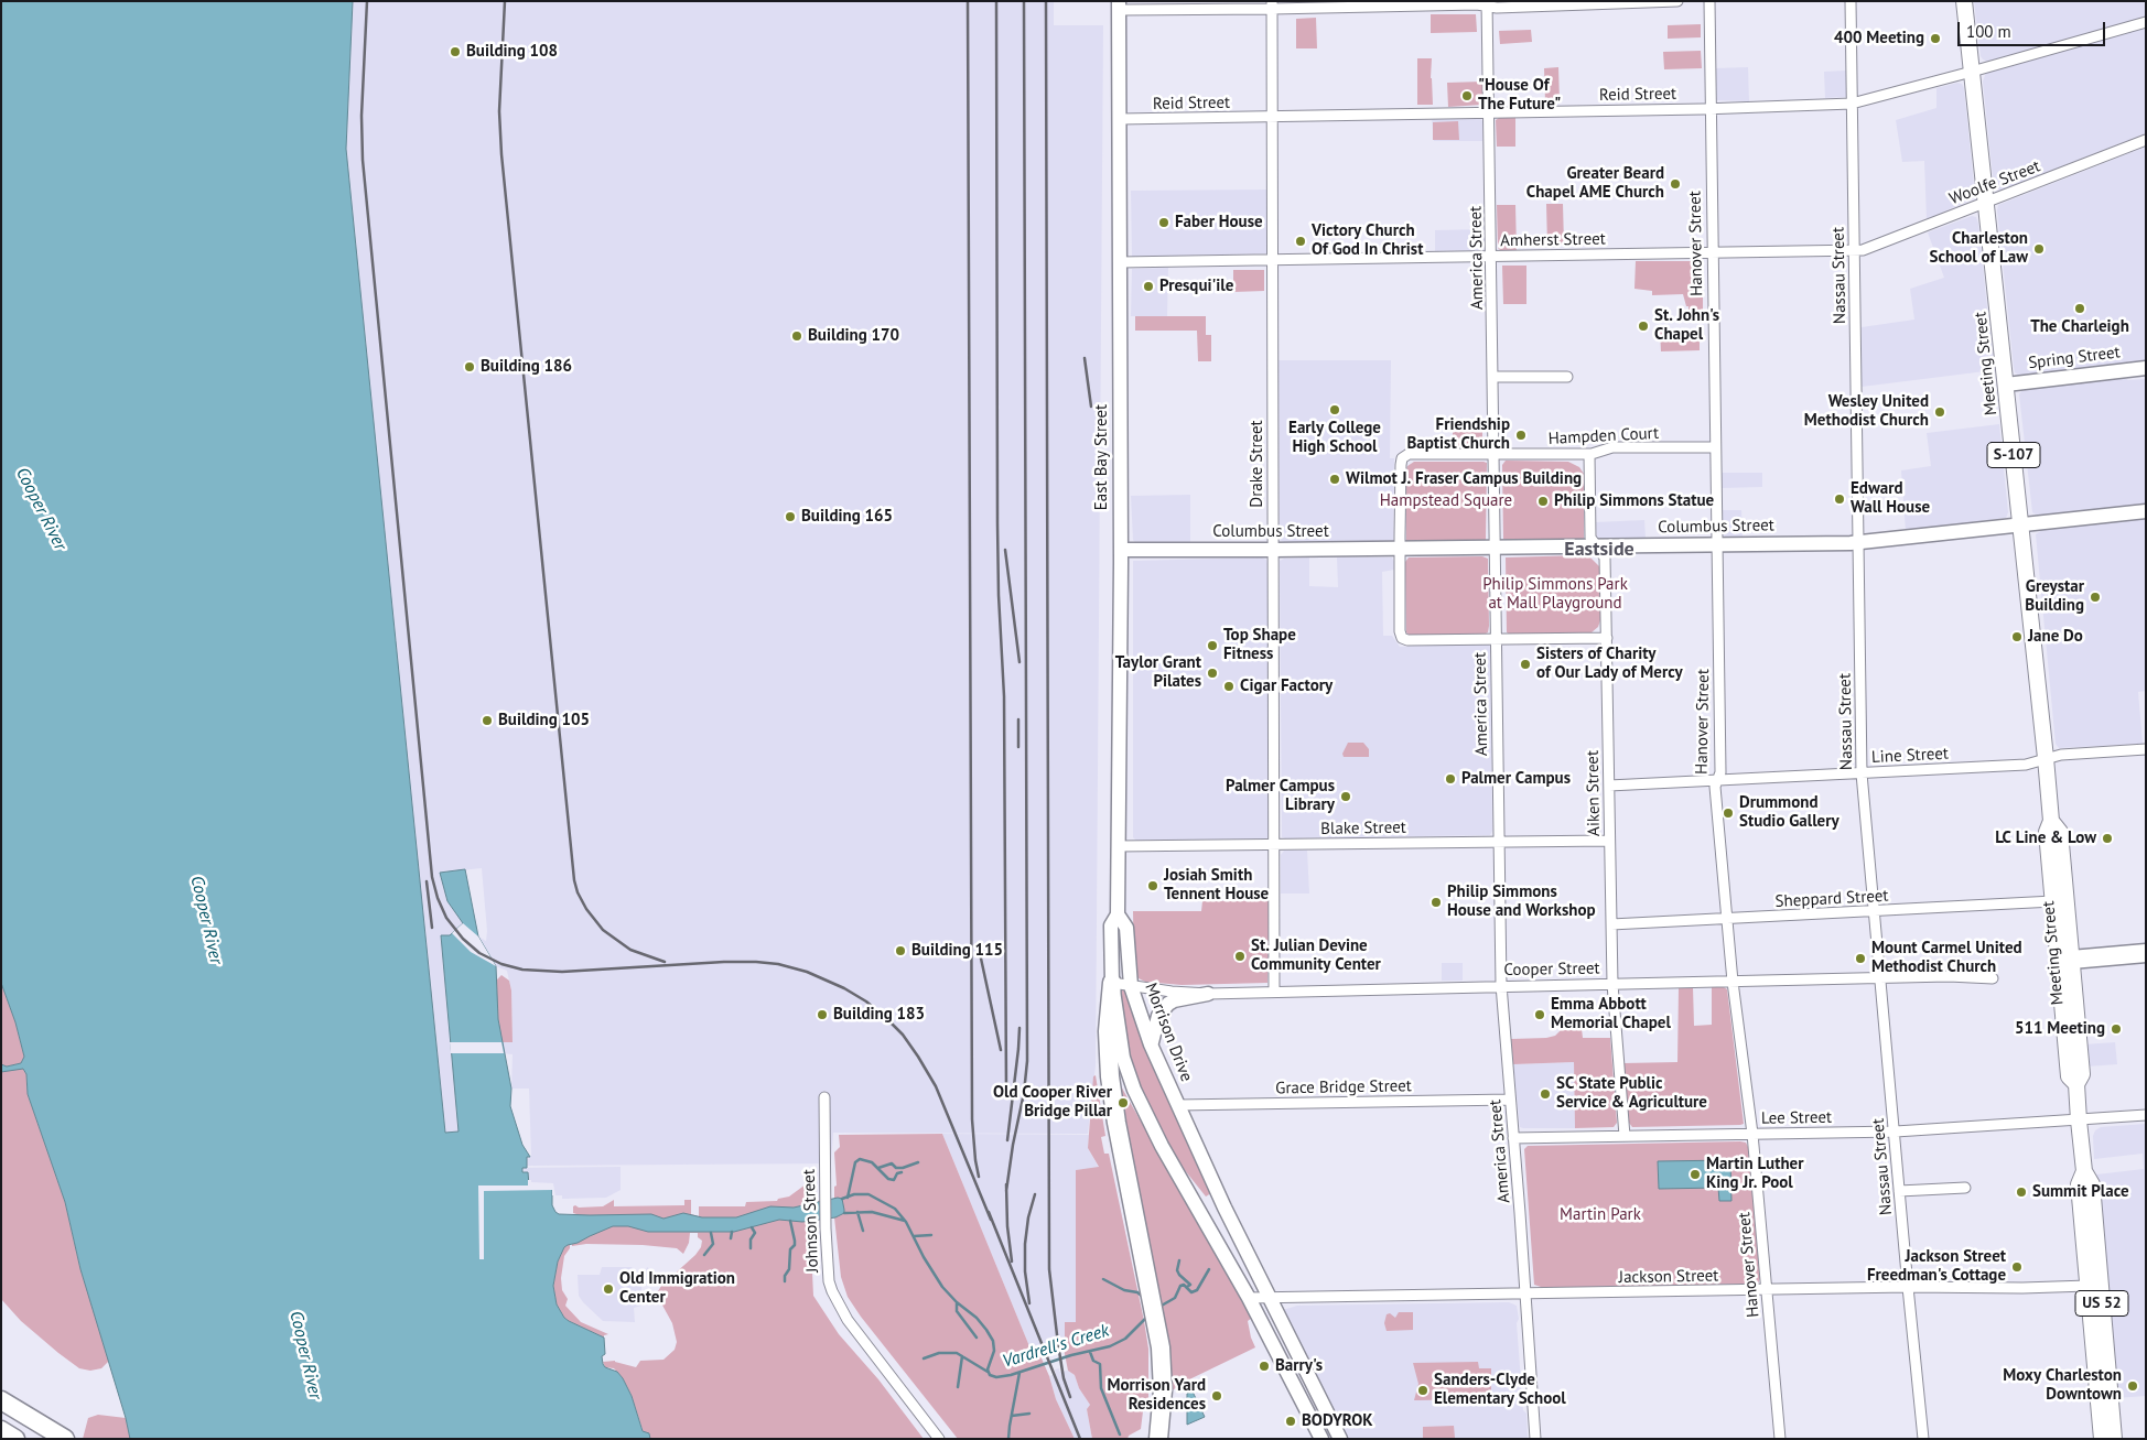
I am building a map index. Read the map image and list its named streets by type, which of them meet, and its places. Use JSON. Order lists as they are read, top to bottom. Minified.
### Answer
{"streets":{"main road":["Spring Street","Meeting Street","S-107","East Bay Street","Columbus Street","Morrison Drive","US 52"],"street":["Reid Street","Woolfe Street","Amherst Street","Hanover Street","America Street","Nassau Street","Hampden Court","Drake Street","Line Street","Aiken Street","Blake Street","Sheppard Street","Cooper Street","Grace Bridge Street","Lee Street","Johnson Street","Jackson Street"]},"crossings":[["Reid Street","Hanover Street"],["Reid Street","America Street"],["Reid Street","Nassau Street"],["Reid Street","Meeting Street"],["Reid Street","East Bay Street"],["Reid Street","Drake Street"],["Woolfe Street","Amherst Street"],["Woolfe Street","Nassau Street"],["Woolfe Street","Meeting Street"],["Amherst Street","Hanover Street"],["Amherst Street","America Street"],["Amherst Street","Nassau Street"],["Amherst Street","East Bay Street"],["Amherst Street","Drake Street"],["Hanover Street","Hampden Court"],["Hanover Street","Columbus Street"],["Hanover Street","Line Street"],["Hanover Street","Sheppard Street"],["Hanover Street","Cooper Street"],["Hanover Street","Lee Street"],["Hanover Street","Jackson Street"],["America Street","Hampden Court"],["America Street","Columbus Street"],["America Street","Blake Street"],["America Street","Cooper Street"],["America Street","Grace Bridge Street"],["America Street","Lee Street"],["America Street","Jackson Street"],["Nassau Street","Columbus Street"],["Nassau Street","Line Street"],["Nassau Street","Sheppard Street"],["Nassau Street","Cooper Street"],["Nassau Street","Lee Street"],["Nassau Street","Jackson Street"],["Spring Street","Meeting Street"],["Meeting Street","Columbus Street"],["Meeting Street","Line Street"],["Meeting Street","Sheppard Street"],["Meeting Street","Lee Street"],["Meeting Street","Jackson Street"],["Hampden Court","Columbus Street"],["Hampden Court","Aiken Street"],["East Bay Street","Columbus Street"],["East Bay Street","Blake Street"],["East Bay Street","Morrison Drive"],["Drake Street","Columbus Street"],["Drake Street","Blake Street"],["Drake Street","Cooper Street"],["Columbus Street","Aiken Street"],["Line Street","Aiken Street"],["Aiken Street","Blake Street"],["Aiken Street","Sheppard Street"],["Aiken Street","Cooper Street"],["Aiken Street","Lee Street"],["Cooper Street","Morrison Drive"],["Morrison Drive","Grace Bridge Street"],["Morrison Drive","Jackson Street"]],"districts":["Eastside"],"water":["Cooper River","Vardrell's Creek"],"parks":["Hampstead Square","Philip Simmons Park at Mall Playground","Martin Park"],"places":["400 Meeting","Building 108","\"House Of The Future\"","Greater Beard Chapel AME Church","Faber House","Victory Church Of God In Christ","Charleston School of Law","Presqui'ile","The Charleigh","St. John's Chapel","Building 170","Building 186","Early College High School","Wesley United Methodist Church","Friendship Baptist Church","Wilmot J. Fraser Campus Building","Edward Wall House","Philip Simmons Statue","Building 165","Greystar Building","Jane Do","Top Shape Fitness","Sisters of Charity of Our Lady of Mercy","Taylor Grant Pilates","Cigar Factory","Building 105","Palmer Campus","Palmer Campus Library","Drummond Studio Gallery","LC Line & Low","Josiah Smith Tennent House","Philip Simmons House and Workshop","Building 115","St. Julian Devine Community Center","Mount Carmel United Methodist Church","Building 183","Emma Abbott Memorial Chapel","511 Meeting","SC State Public Service & Agriculture","Old Cooper River Bridge Pillar","Martin Luther King Jr. Pool","Summit Place","Jackson Street Freedman's Cottage","Old Immigration Center","Barry's","Moxy Charleston Downtown","Sanders-Clyde Elementary School","Morrison Yard Residences","BODYROK"],"scale_bar":"100 m"}
